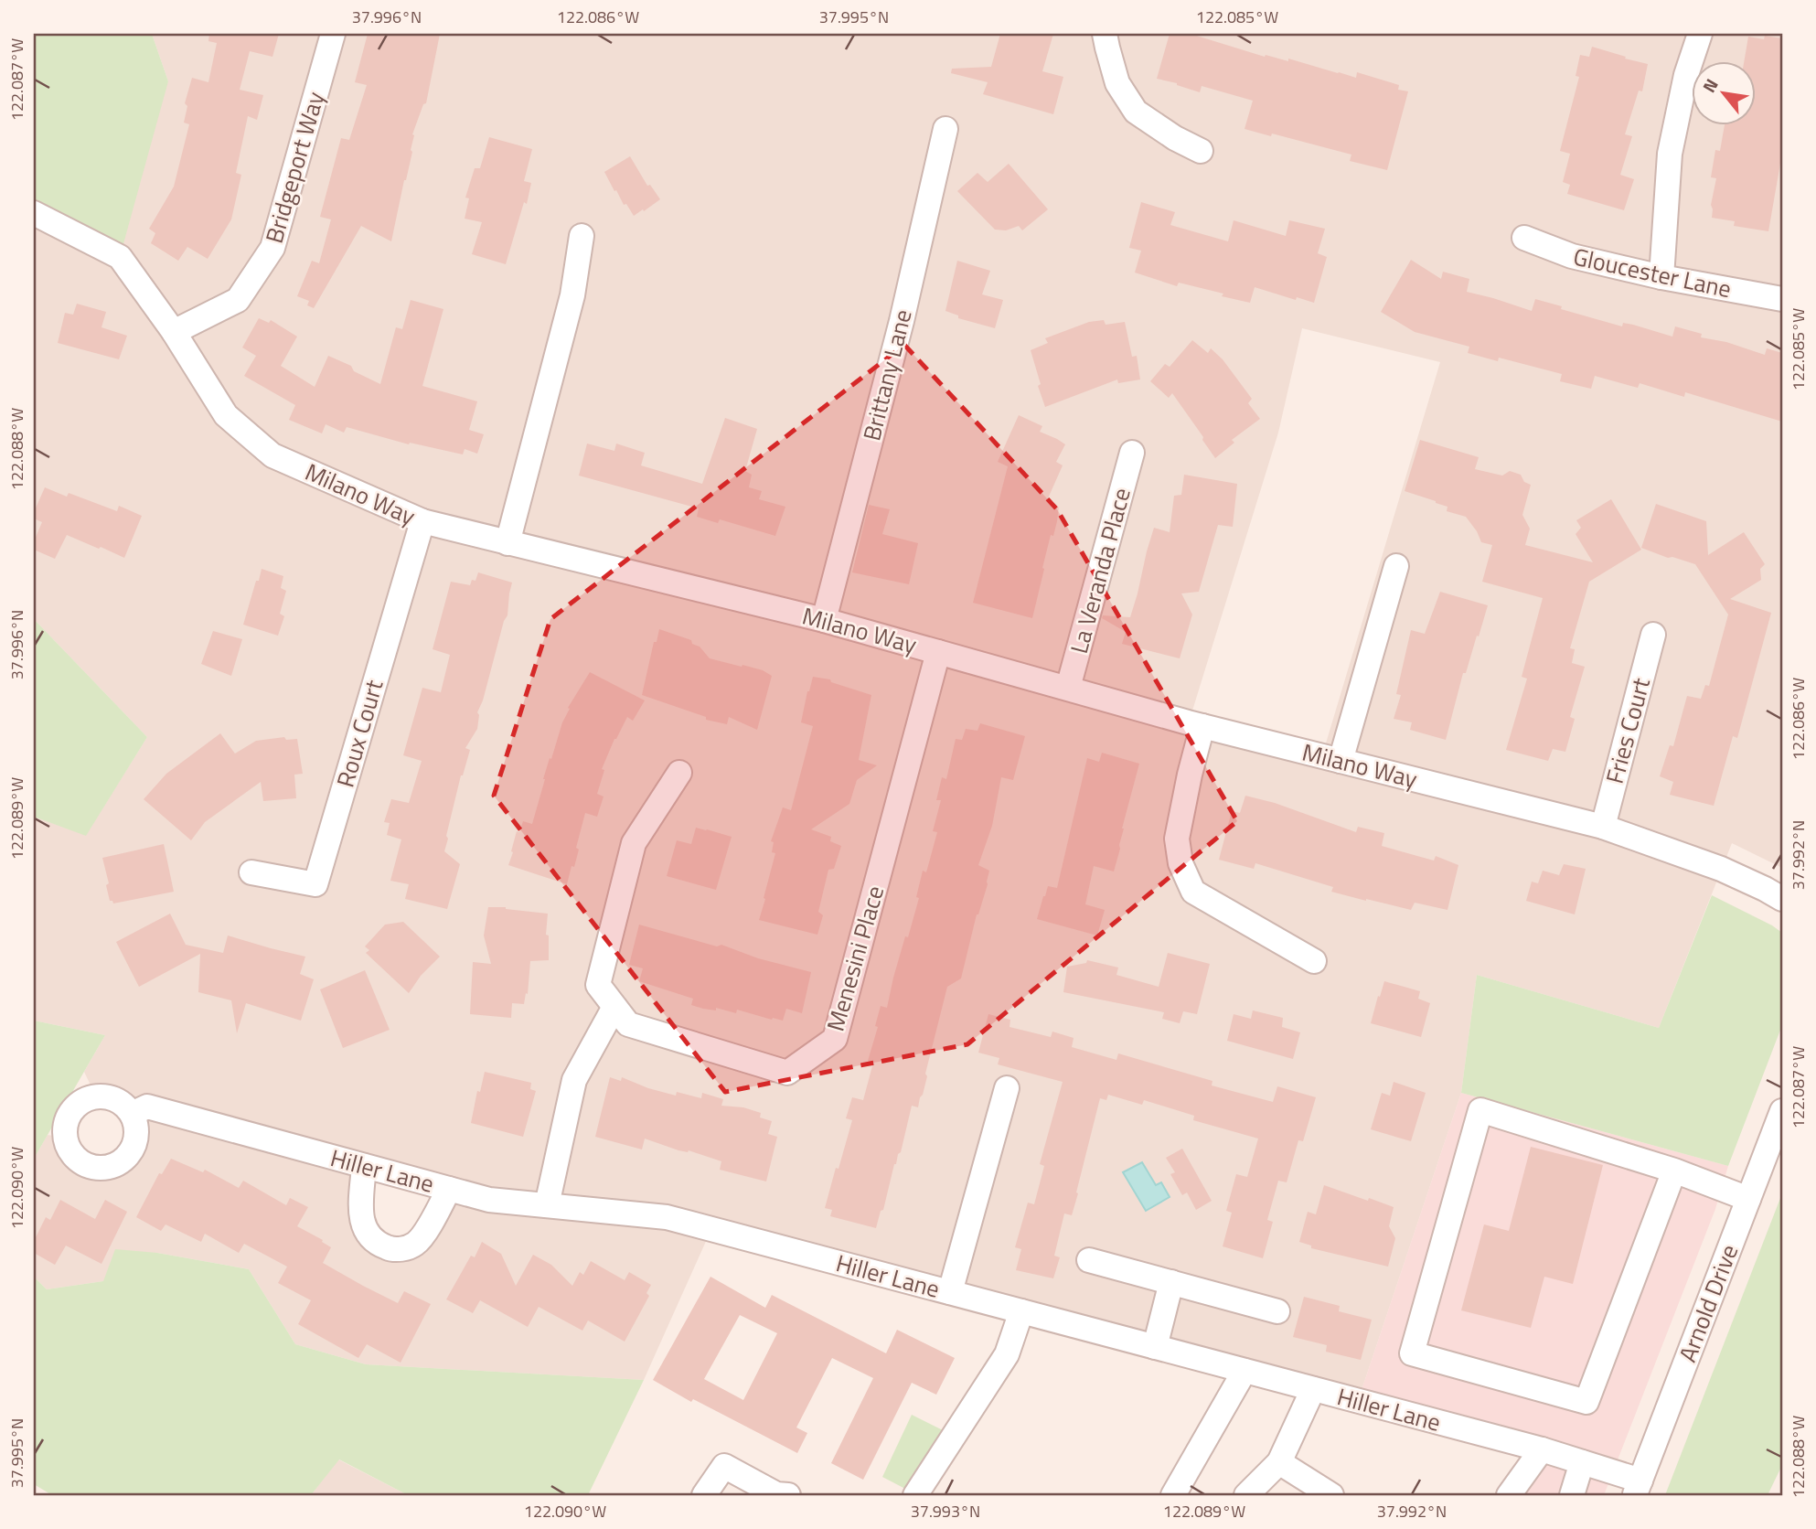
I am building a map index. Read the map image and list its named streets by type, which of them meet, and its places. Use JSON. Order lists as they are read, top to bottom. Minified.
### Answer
{"streets":{"street":["Bridgeport Way","Gloucester Lane","Brittany Lane","Milano Way","La Veranda Place","Fries Court","Roux Court","Menesini Place","Hiller Lane","Arnold Drive"]},"crossings":[["Bridgeport Way","Milano Way"],["Brittany Lane","Milano Way"],["Milano Way","La Veranda Place"],["Milano Way","Fries Court"],["Milano Way","Roux Court"],["Milano Way","Menesini Place"],["Hiller Lane","Arnold Drive"]],"north":"top left","coordinates":["37.996°N","122.086°W","37.995°N","122.085°W","122.087°W","122.088°W","122.089°W","37.992°N","122.090°W","37.993°N"]}
